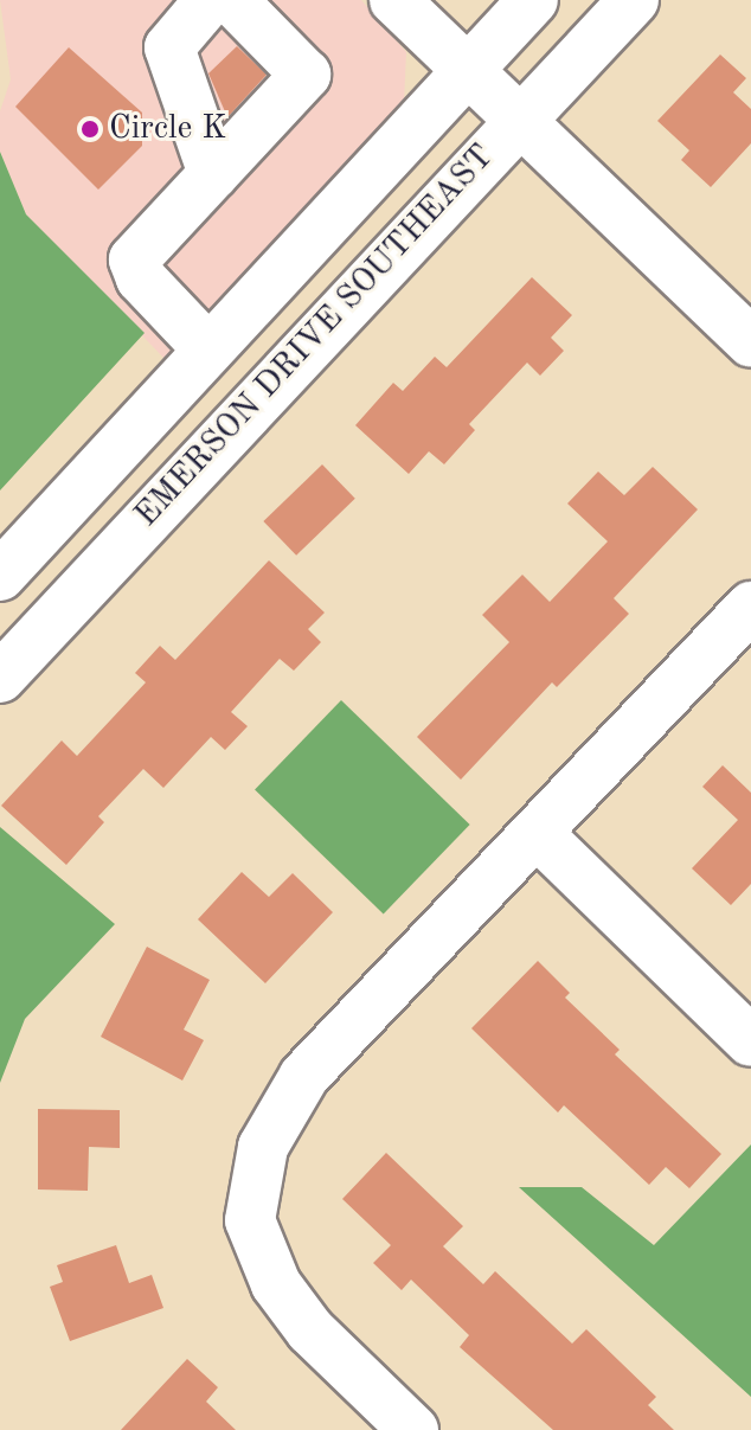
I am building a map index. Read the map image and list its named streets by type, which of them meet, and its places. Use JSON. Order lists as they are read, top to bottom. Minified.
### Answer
{"streets":{"street":["EMERSON DRIVE SOUTHEAST"]},"places":["Circle K"]}
